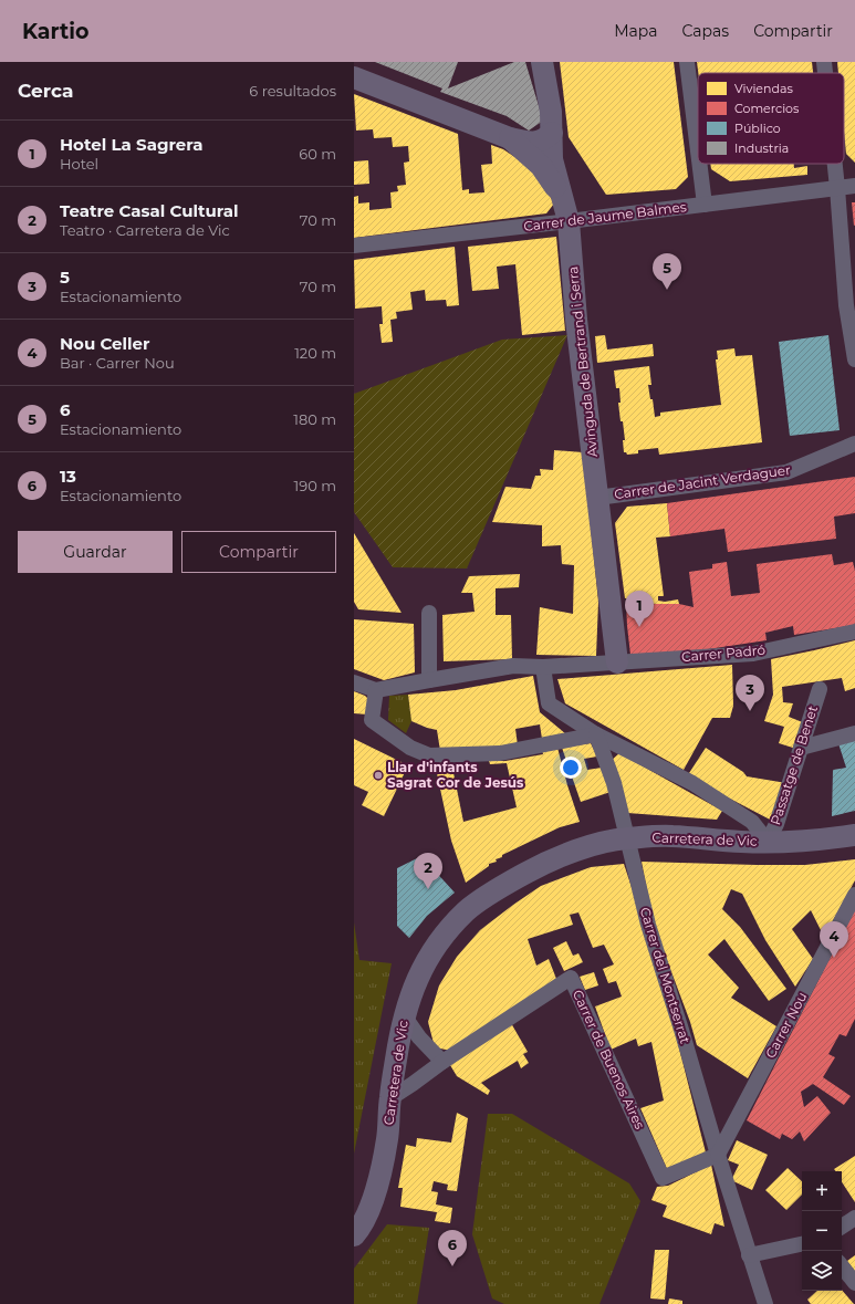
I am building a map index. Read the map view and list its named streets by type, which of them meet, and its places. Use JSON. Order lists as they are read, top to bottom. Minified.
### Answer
{"streets":{"street":["Carrer de Jaume Balmes","Avinguda de Bertrand i Serra","Carrer de Jacint Verdaguer","Carrer Padró","Passatge de Benet","Carretera de Vic","Carrer del Montserrat","Carrer Nou","Carrer de Buenos Aires"]},"crossings":[["Carrer de Jaume Balmes","Avinguda de Bertrand i Serra"],["Avinguda de Bertrand i Serra","Carrer de Jacint Verdaguer"],["Avinguda de Bertrand i Serra","Carrer Padró"],["Passatge de Benet","Carretera de Vic"],["Carretera de Vic","Carrer del Montserrat"],["Carretera de Vic","Carrer de Buenos Aires"],["Carrer del Montserrat","Carrer Nou"],["Carrer del Montserrat","Carrer de Buenos Aires"],["Carrer Nou","Carrer de Buenos Aires"]],"places":["Llar d'infants Sagrat Cor de Jesús"],"legend":["Viviendas","Comercios","Público","Industria"],"page":{"header":"Kartio","nav":["Mapa","Capas","Compartir"],"heading":["Cerca","6 resultados"],"list":[{"mark":"1","name":"Hotel La Sagrera","note":"Hotel","value":"60 m"},{"mark":"2","name":"Teatre Casal Cultural","note":"Teatro · Carretera de Vic","value":"70 m"},{"mark":"3","name":"5","note":"Estacionamiento","value":"70 m"},{"mark":"4","name":"Nou Celler","note":"Bar · Carrer Nou","value":"120 m"},{"mark":"5","name":"6","note":"Estacionamiento","value":"180 m"},{"mark":"6","name":"13","note":"Estacionamiento","value":"190 m"}],"pins":["5","1","3","2","4","6"],"buttons":["Guardar","Compartir"],"map_buttons":["+","−"]}}
